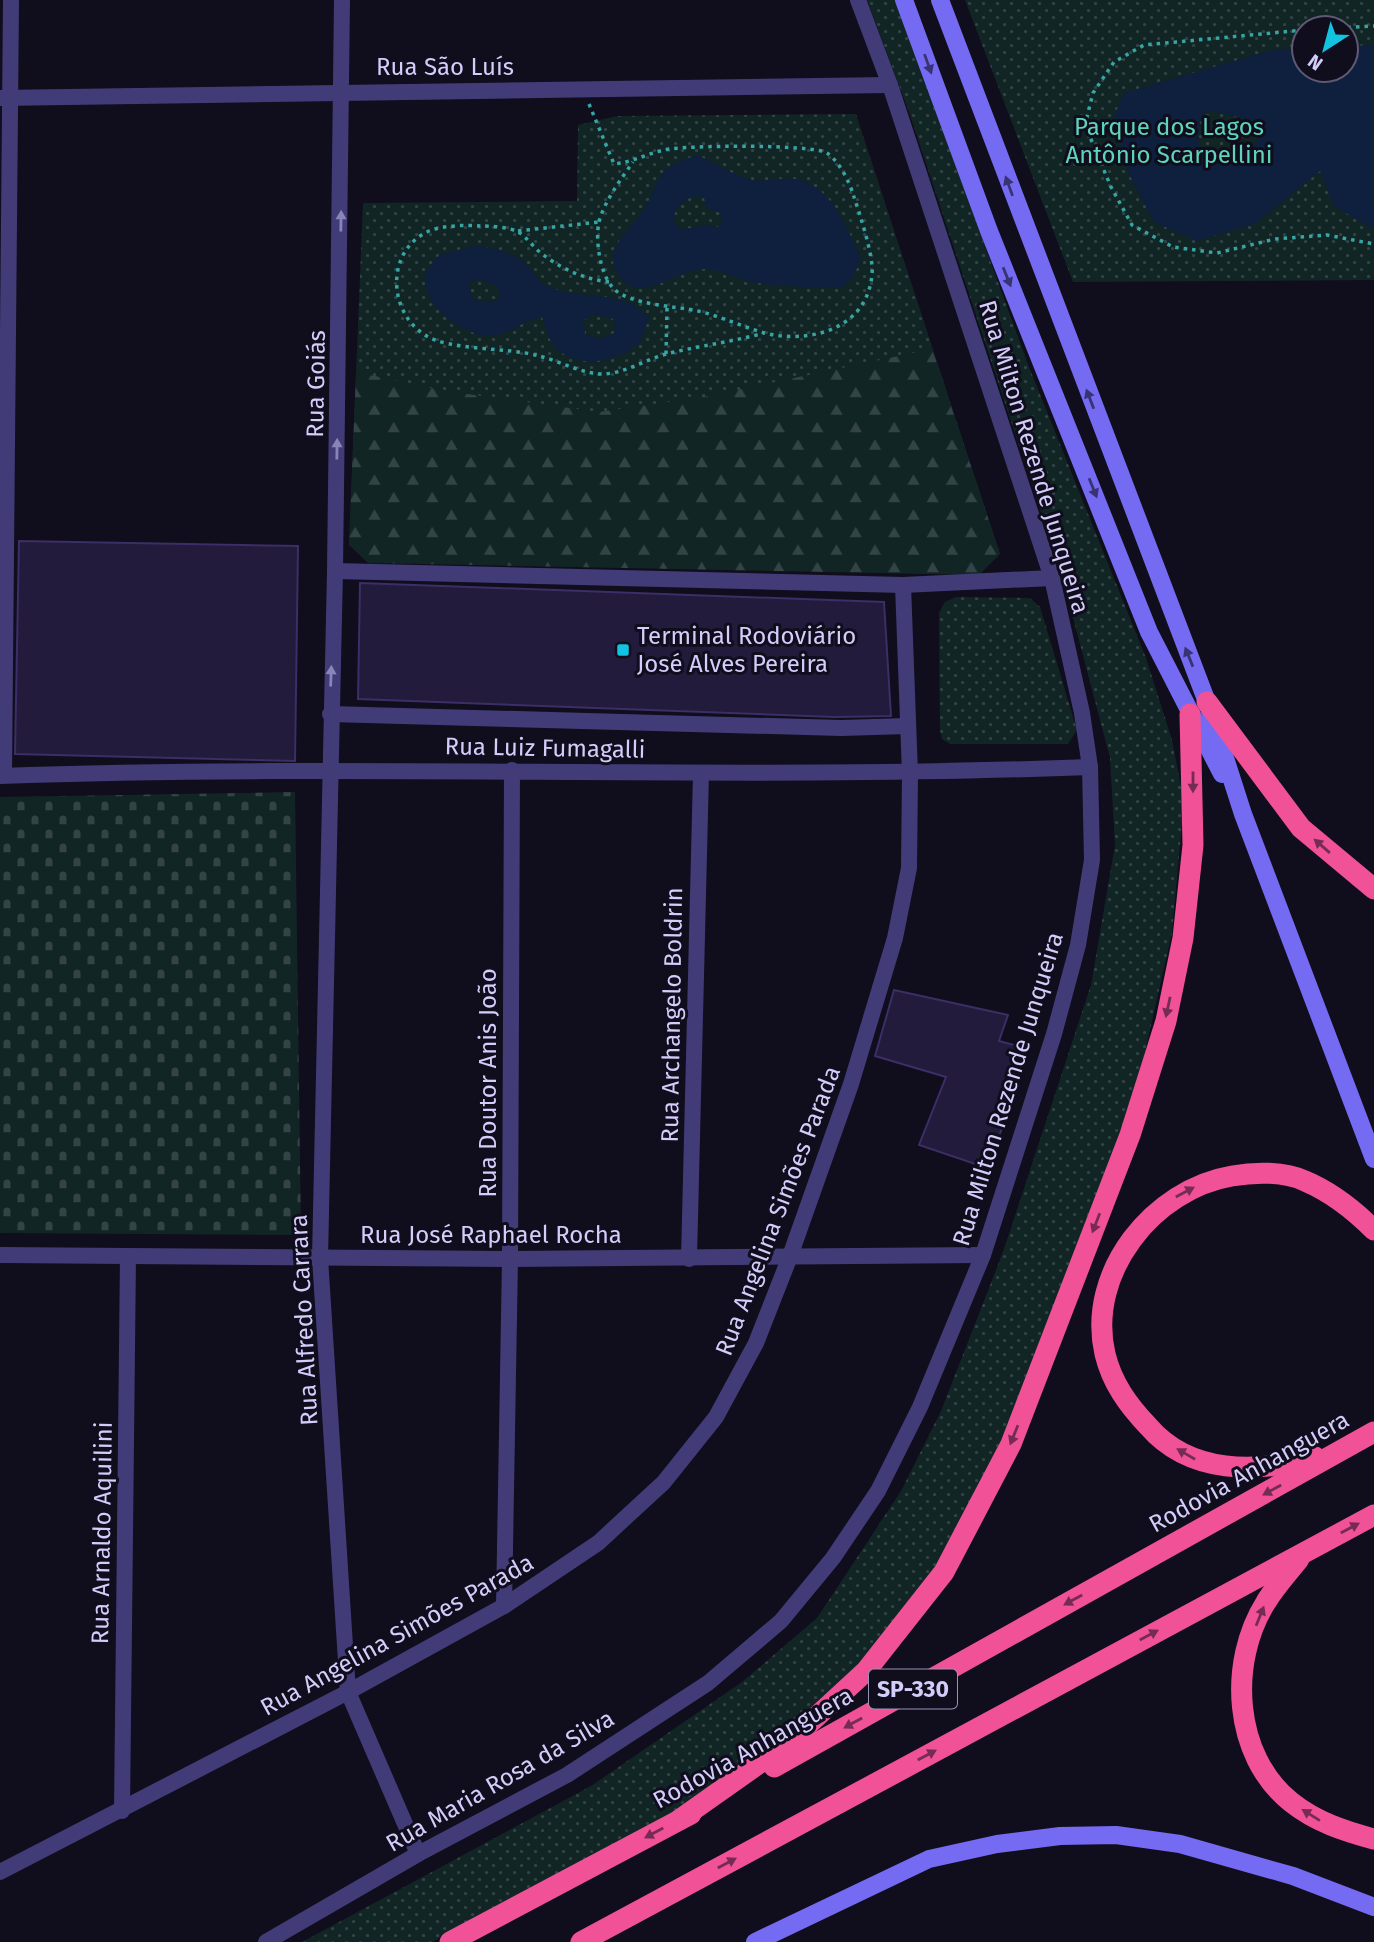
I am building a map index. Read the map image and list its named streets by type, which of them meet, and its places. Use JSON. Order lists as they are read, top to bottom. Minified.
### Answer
{"streets":{"highway":["Rodovia Anhanguera","SP-330"],"street":["Rua São Luís","Rua Goiás","Rua Milton Rezende Junqueira","Rua Luiz Fumagalli","Rua Archangelo Boldrin","Rua Doutor Anis João","Rua Angelina Simões Parada","Rua José Raphael Rocha","Rua Alfredo Carrara","Rua Arnaldo Aquilini","Rua Maria Rosa da Silva"]},"crossings":[["Rua São Luís","Rua Goiás"],["Rua São Luís","Rua Milton Rezende Junqueira"],["Rua Goiás","Rua Luiz Fumagalli"],["Rua Goiás","Rua Alfredo Carrara"],["Rua Milton Rezende Junqueira","Rua Luiz Fumagalli"],["Rua Milton Rezende Junqueira","Rua José Raphael Rocha"],["Rua Milton Rezende Junqueira","Rua Maria Rosa da Silva"],["Rua Luiz Fumagalli","Rua Archangelo Boldrin"],["Rua Luiz Fumagalli","Rua Doutor Anis João"],["Rua Luiz Fumagalli","Rua Angelina Simões Parada"],["Rua Luiz Fumagalli","Rua Alfredo Carrara"],["Rua Archangelo Boldrin","Rua José Raphael Rocha"],["Rua Doutor Anis João","Rua Angelina Simões Parada"],["Rua Doutor Anis João","Rua José Raphael Rocha"],["Rua Angelina Simões Parada","Rua José Raphael Rocha"],["Rua Angelina Simões Parada","Rua Alfredo Carrara"],["Rua Angelina Simões Parada","Rua Arnaldo Aquilini"],["Rua José Raphael Rocha","Rua Alfredo Carrara"],["Rua José Raphael Rocha","Rua Arnaldo Aquilini"],["Rua Alfredo Carrara","Rua Maria Rosa da Silva"]],"one_way":["Rua Goiás"],"parks":["Parque dos Lagos Antônio Scarpellini"],"places":{"transit":["Terminal Rodoviário José Alves Pereira"]},"north":"bottom left"}
